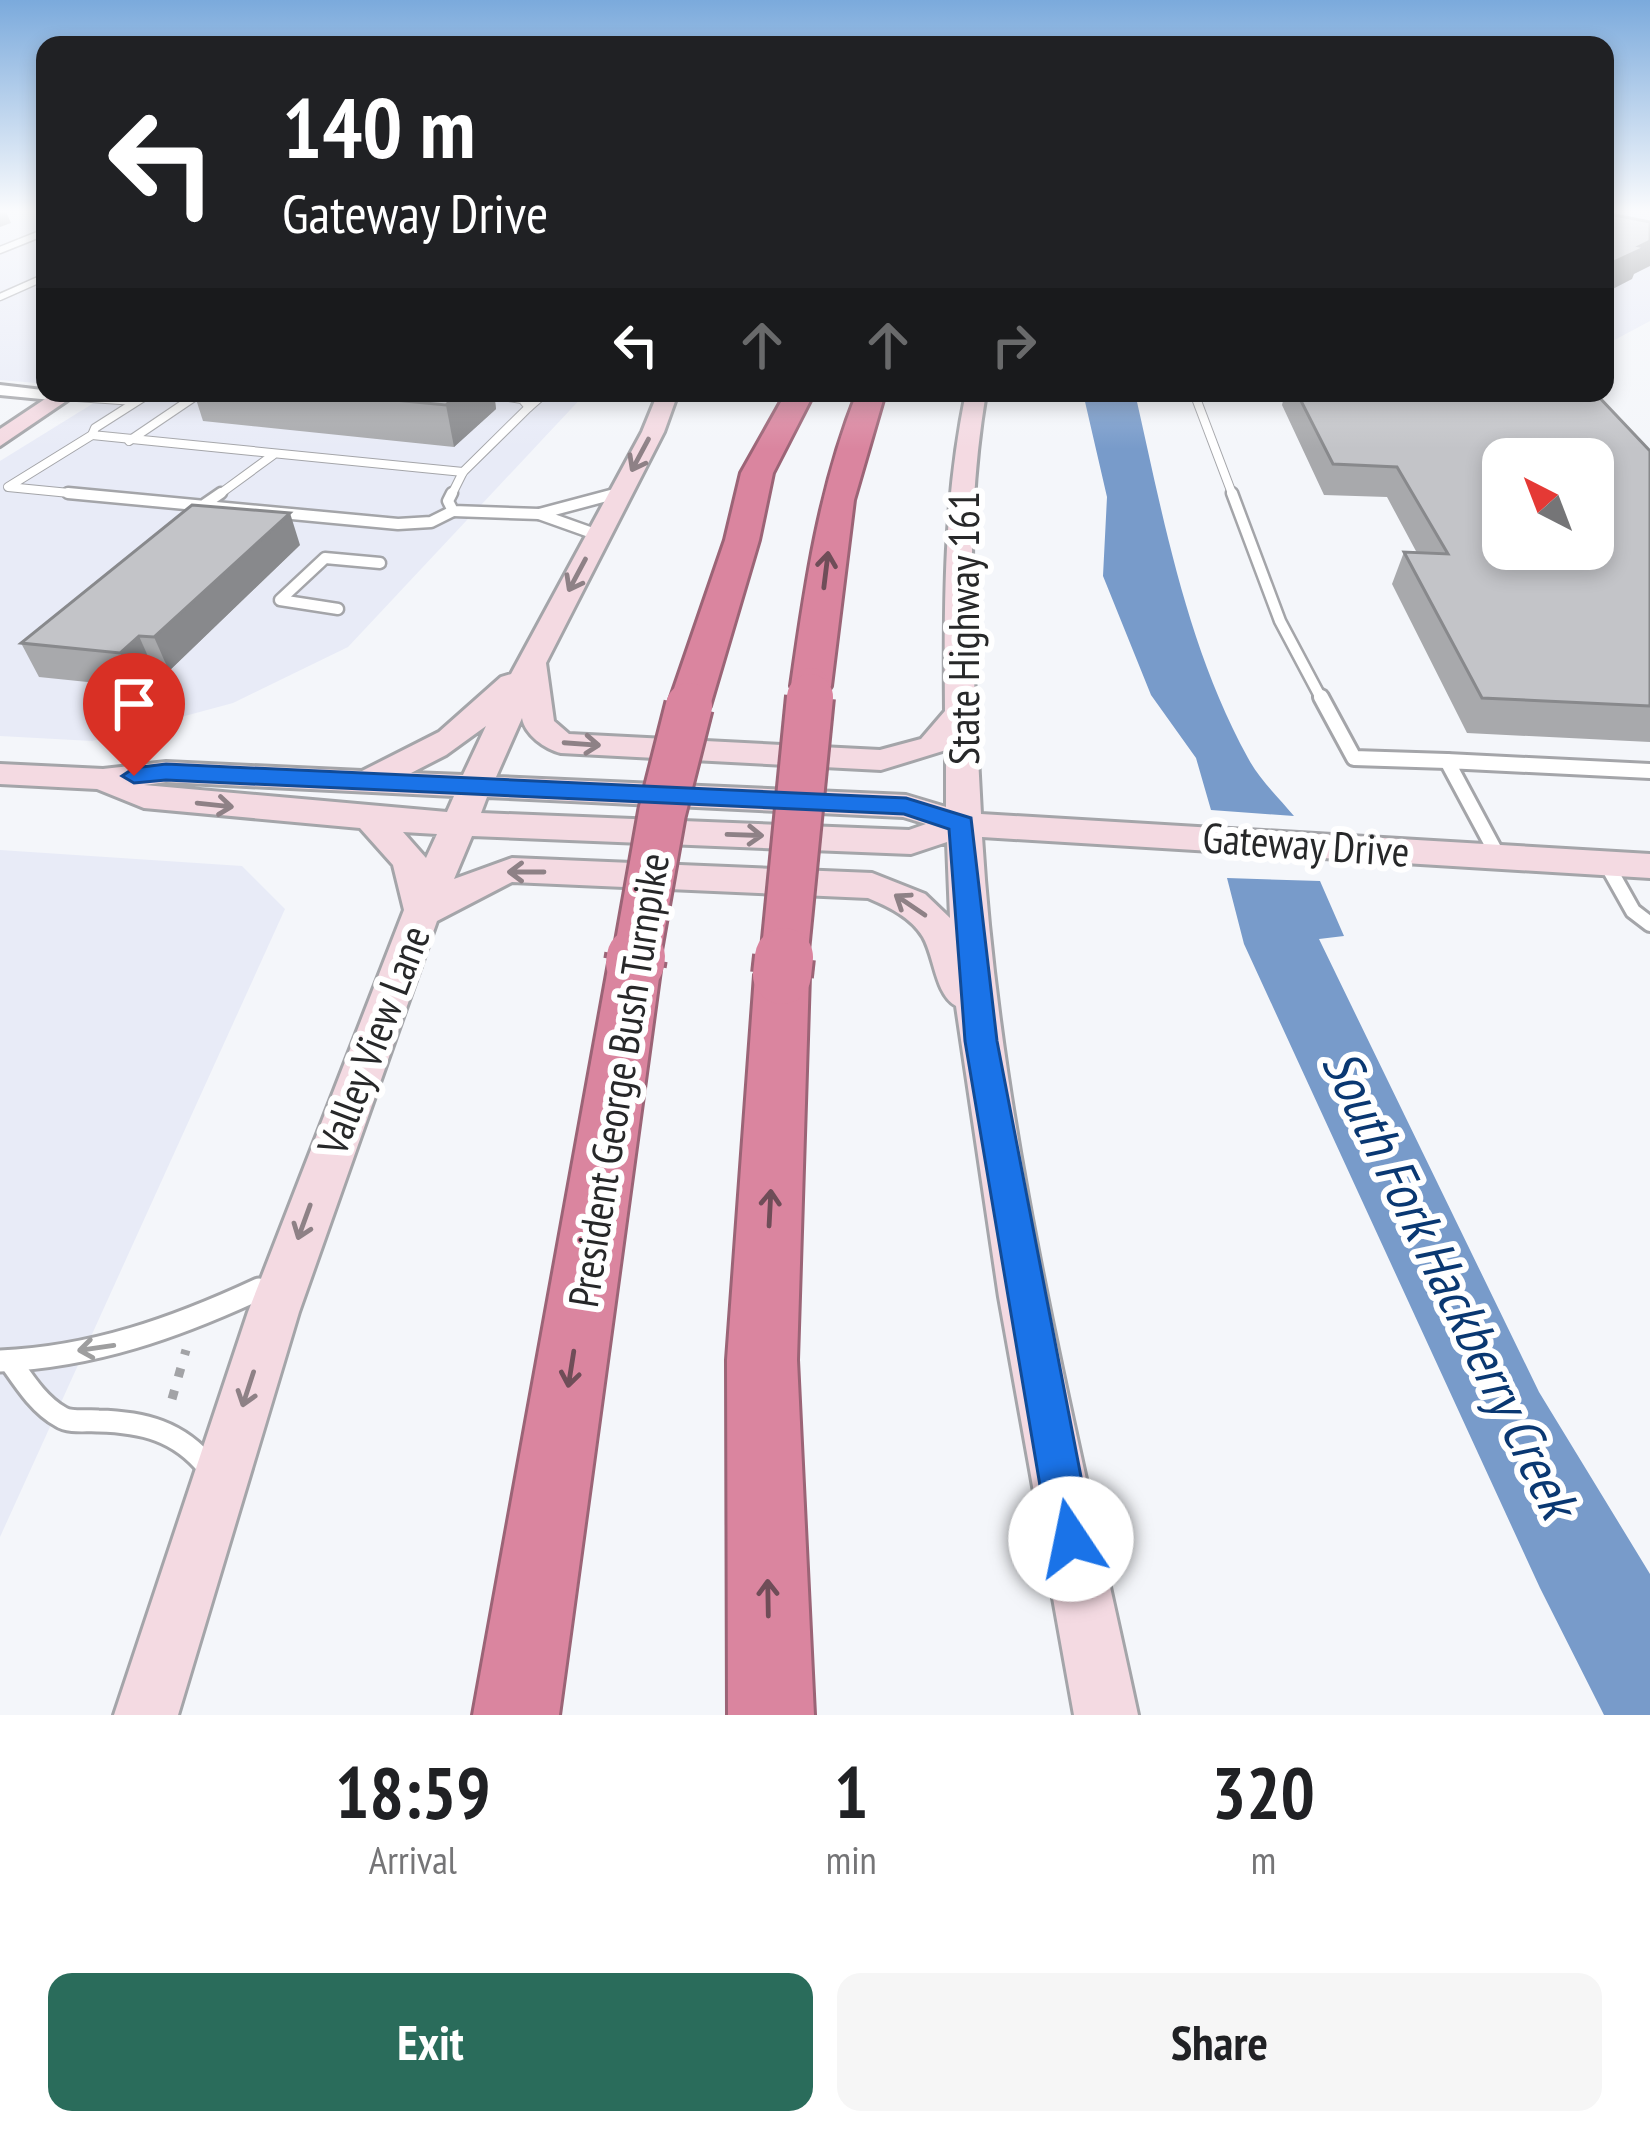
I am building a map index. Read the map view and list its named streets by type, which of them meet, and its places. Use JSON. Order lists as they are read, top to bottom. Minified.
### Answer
{"streets":{"highway":["President George Bush Turnpike"],"main road":["State Highway 161","Gateway Drive","Valley View Lane"]},"crossings":[["State Highway 161","Gateway Drive"],["Gateway Drive","Valley View Lane"]],"one_way":["Valley View Lane"],"water":["South Fork Hackberry Creek"],"north":"top left","page":{"turn":["140 m","Gateway Drive"],"eta":["18:59","Arrival","1","min","320","m"],"buttons":["Exit","Share"]}}
